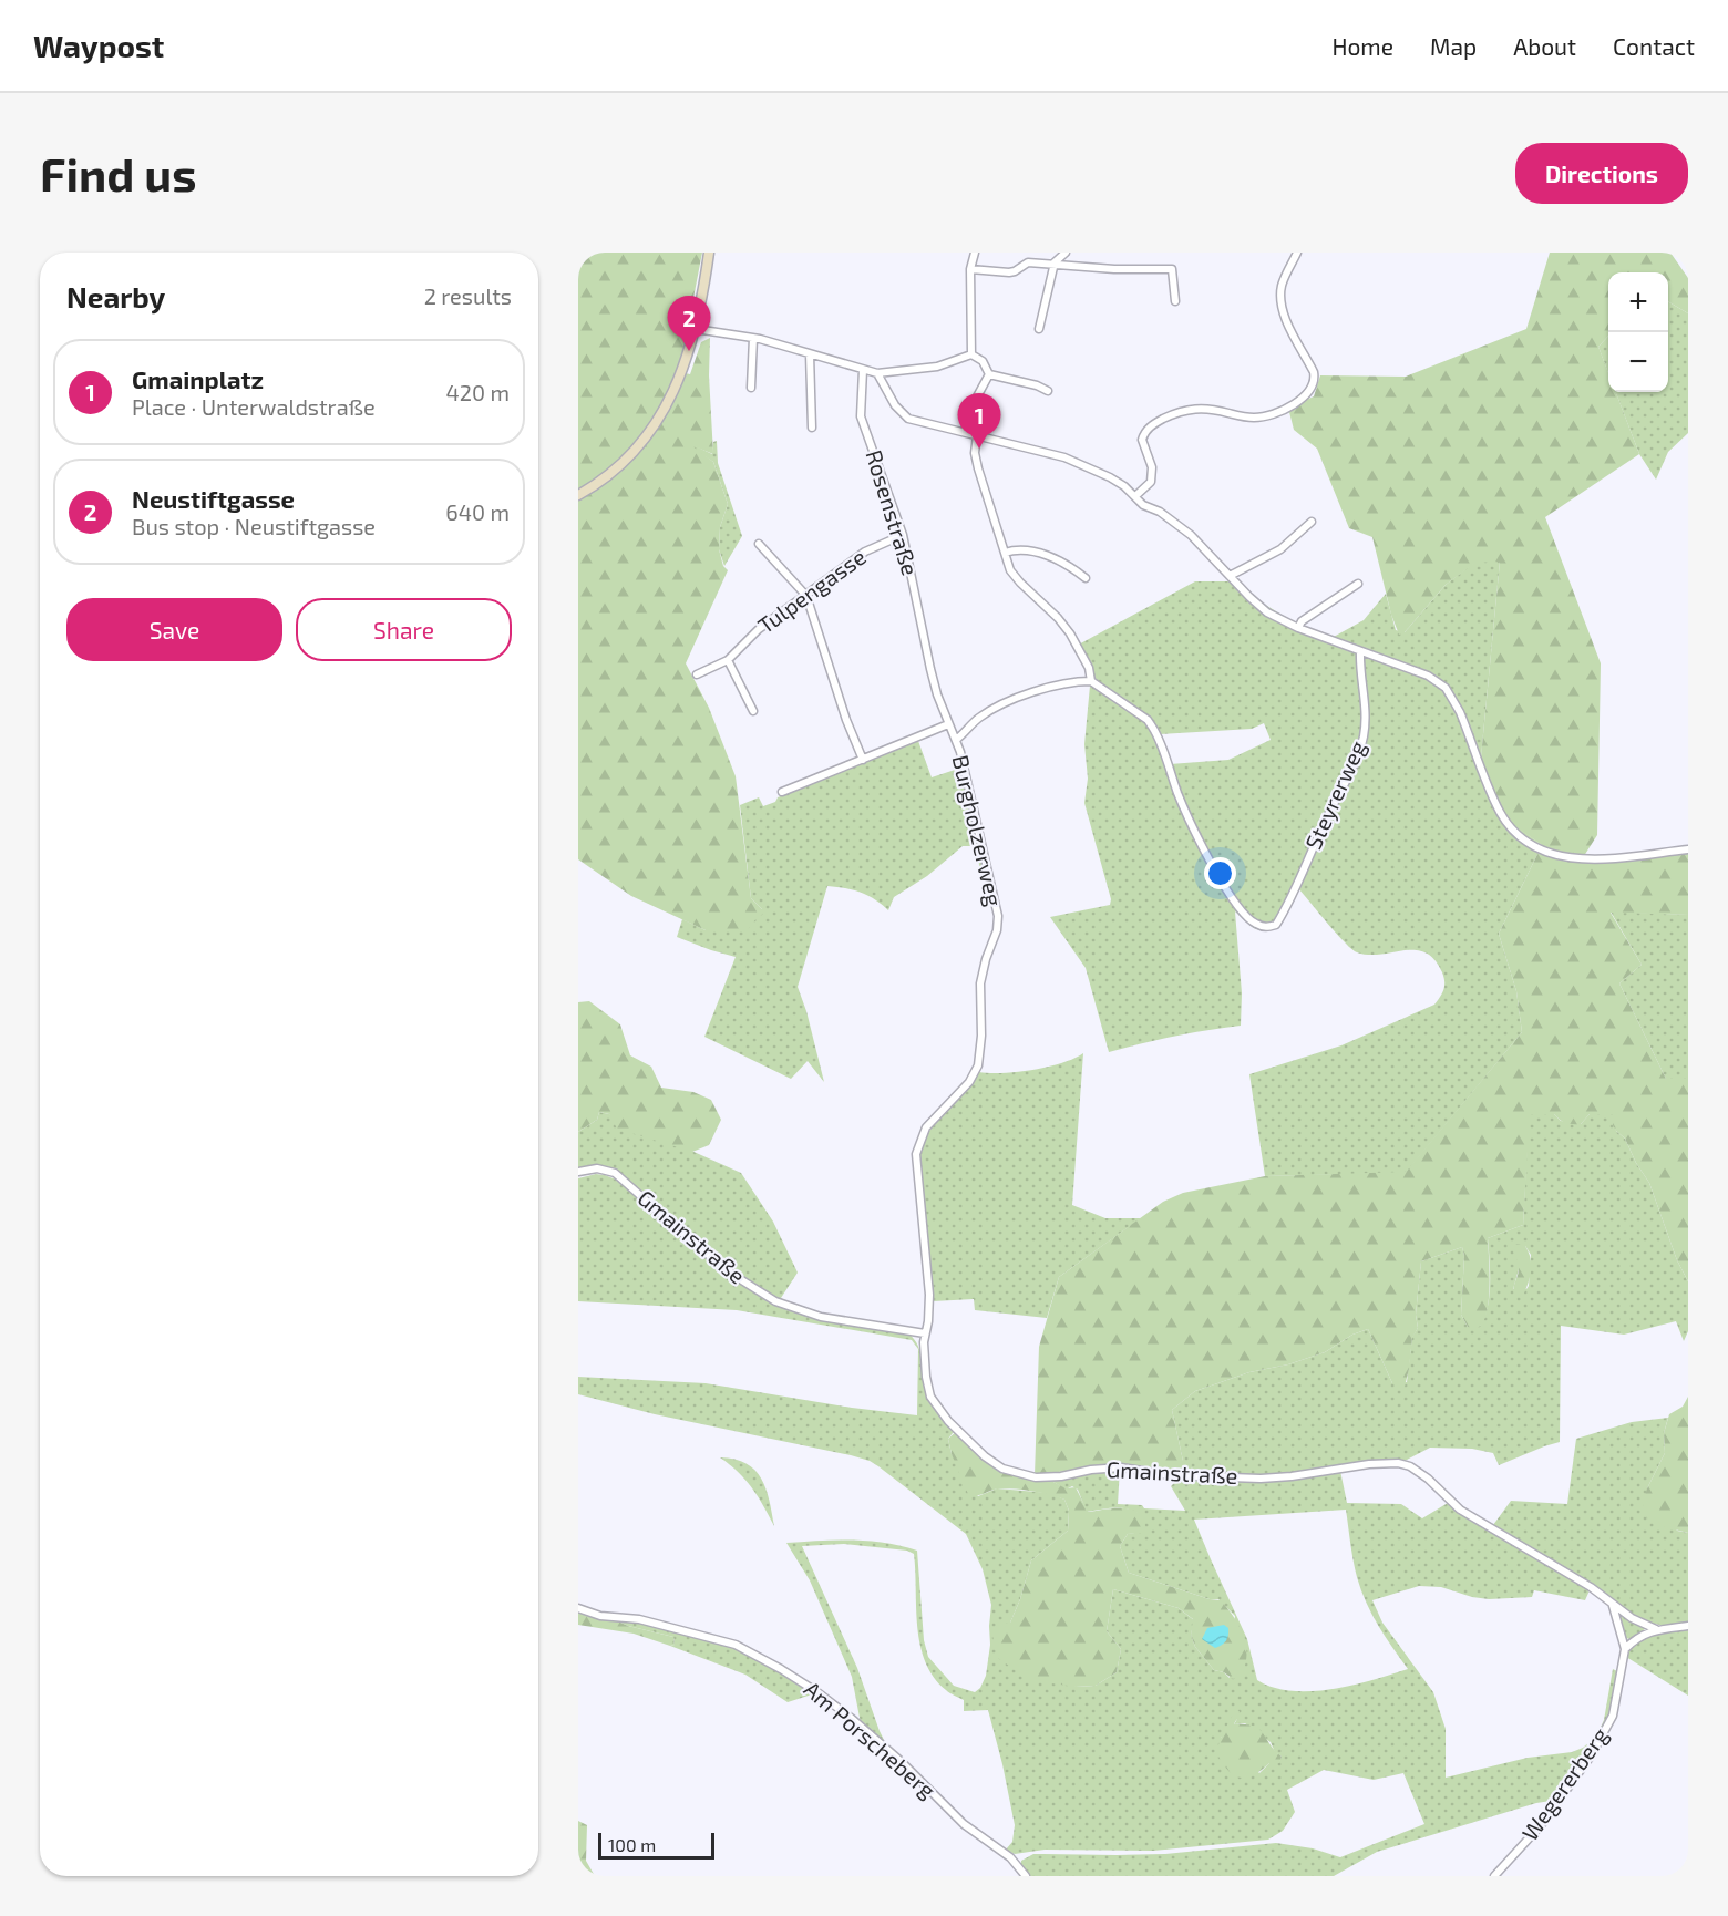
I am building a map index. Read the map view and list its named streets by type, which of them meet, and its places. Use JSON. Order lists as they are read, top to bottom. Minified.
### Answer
{"streets":{"street":["Rosenstraße","Tulpengasse","Steyrerweg","Burgholzerweg","Gmainstraße","Am Porscheberg","Wegererberg"]},"crossings":[["Rosenstraße","Tulpengasse"],["Rosenstraße","Burgholzerweg"],["Steyrerweg","Burgholzerweg"],["Burgholzerweg","Gmainstraße"],["Gmainstraße","Wegererberg"]],"scale_bar":"100 m","page":{"header":"Waypost","nav":["Home","Map","About","Contact"],"buttons":["Directions",["Save","Share"]],"title":"Find us","heading":["Nearby","2 results"],"map_buttons":["+","−"],"pins":["2","1"],"list":[{"mark":"1","name":"Gmainplatz","note":"Place · Unterwaldstraße","value":"420 m"},{"mark":"2","name":"Neustiftgasse","note":"Bus stop · Neustiftgasse","value":"640 m"}],"scale":"100 m"}}
